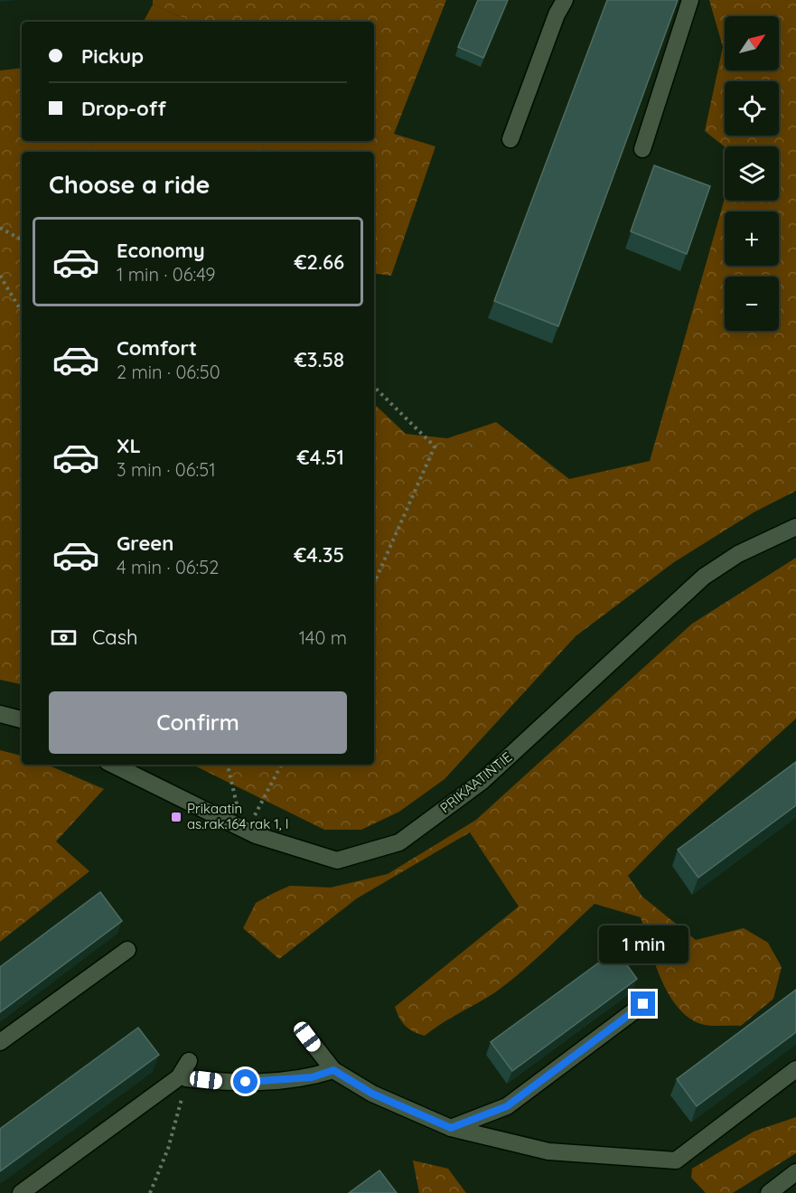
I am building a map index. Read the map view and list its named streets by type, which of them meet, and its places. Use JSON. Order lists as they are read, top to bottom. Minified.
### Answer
{"streets":{"street":["PRIKAATINTIE"]},"places":{"transit":["Prikaatin as.rak.164 rak 1, I"]},"north":"top right","page":{"map_buttons":["+","−"],"banner":["Pickup","Drop-off"],"heading":"Choose a ride","list":[{"name":"Economy","note":"1 min · 06:49","value":"€2.66"},{"name":"Comfort","note":"2 min · 06:50","value":"€3.58"},{"name":"XL","note":"3 min · 06:51","value":"€4.51"},{"name":"Green","note":"4 min · 06:52","value":"€4.35"}],"pay":["Cash","140 m"],"buttons":"Confirm","bubble":"1 min"}}
